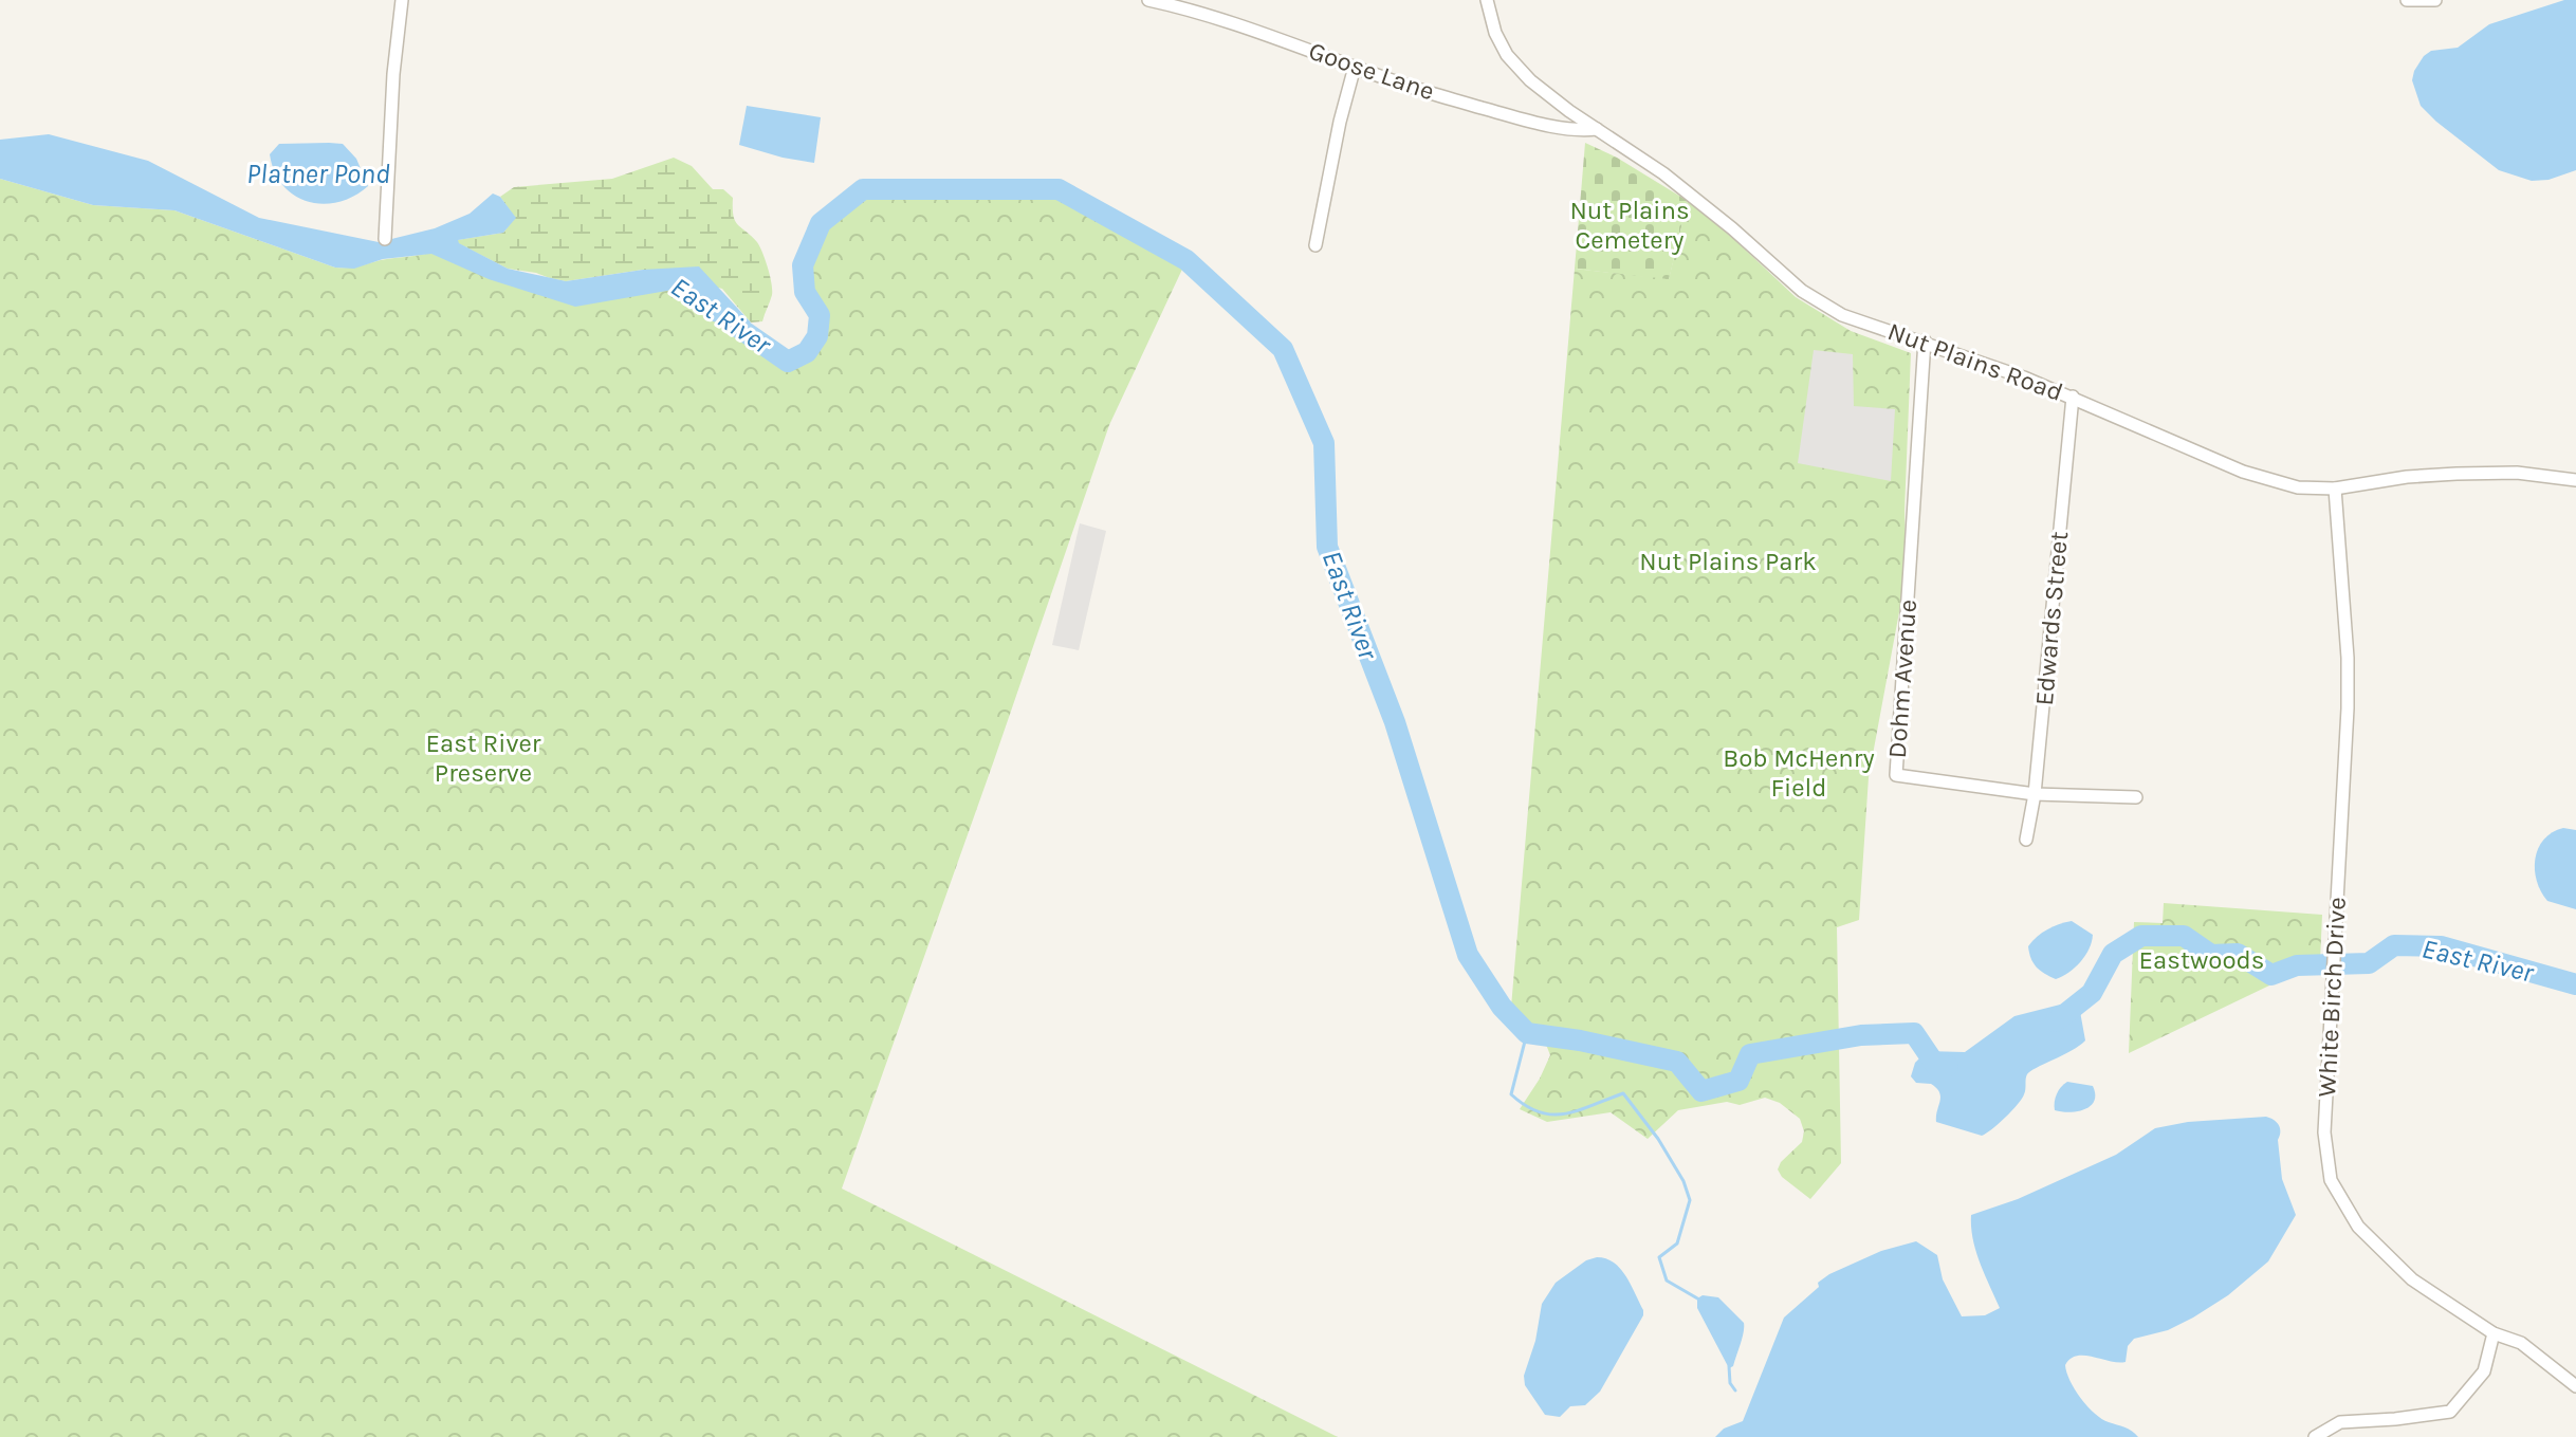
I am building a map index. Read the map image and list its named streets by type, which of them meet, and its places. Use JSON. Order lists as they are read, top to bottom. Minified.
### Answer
{"streets":{"street":["Goose Lane","Nut Plains Road","Edwards Street","Dohm Avenue","White Birch Drive"]},"crossings":[["Goose Lane","Nut Plains Road"],["Nut Plains Road","Edwards Street"],["Nut Plains Road","Dohm Avenue"],["Nut Plains Road","White Birch Drive"],["Edwards Street","Dohm Avenue"]],"water":["Platner Pond","East River"],"parks":["Nut Plains Cemetery","Nut Plains Park","East River Preserve","Bob McHenry Field","Eastwoods"]}
